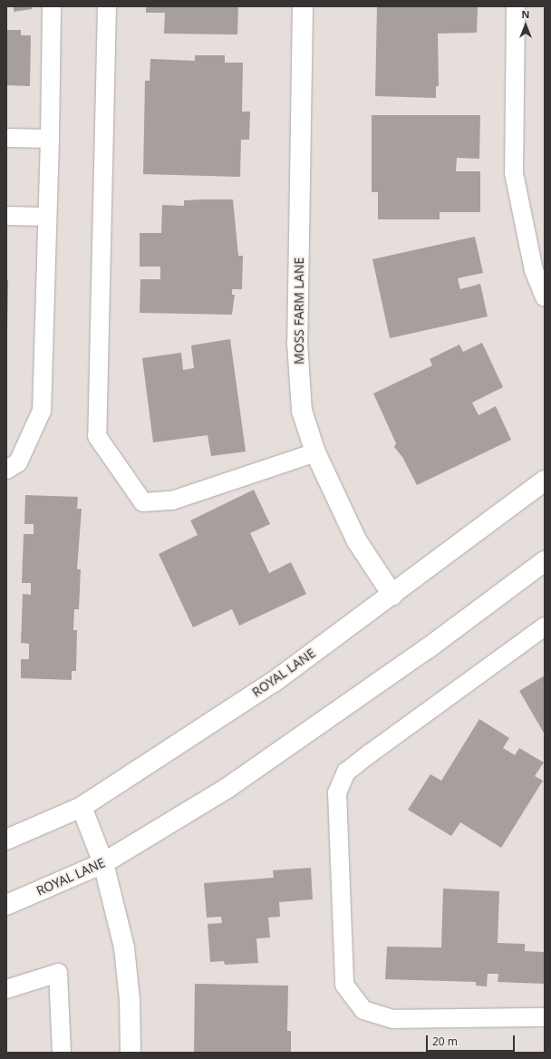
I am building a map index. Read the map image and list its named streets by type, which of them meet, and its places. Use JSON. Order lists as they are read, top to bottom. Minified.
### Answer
{"streets":{"main road":["MOSS FARM LANE","ROYAL LANE"]},"crossings":[["MOSS FARM LANE","ROYAL LANE"]],"scale_bar":"20 m","north":"top"}
